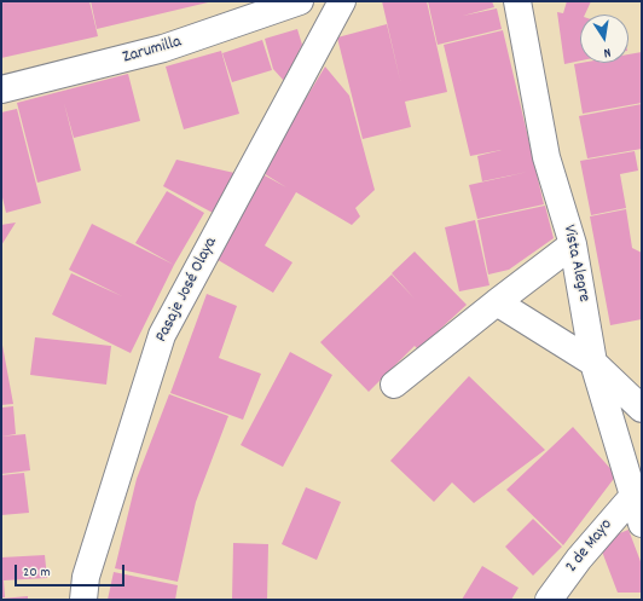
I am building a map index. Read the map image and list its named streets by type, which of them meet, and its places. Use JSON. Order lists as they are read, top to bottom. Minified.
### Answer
{"streets":{"street":["Zarumilla","Vista Alegre","Pasaje José Olaya","2 de Mayo"]},"crossings":[["Vista Alegre","2 de Mayo"]],"scale_bar":"20 m","north":"bottom"}
